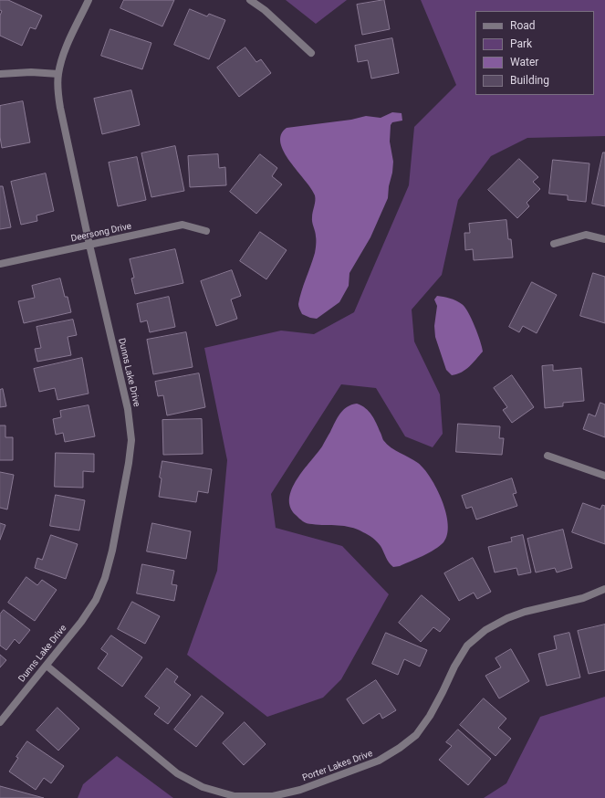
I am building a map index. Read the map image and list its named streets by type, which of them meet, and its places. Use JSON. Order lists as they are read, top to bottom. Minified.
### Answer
{"streets":{"street":["Deersong Drive","Dunns Lake Drive","Porter Lakes Drive"]},"crossings":[["Deersong Drive","Dunns Lake Drive"],["Dunns Lake Drive","Porter Lakes Drive"]],"legend":["Road","Park","Water","Building"]}
